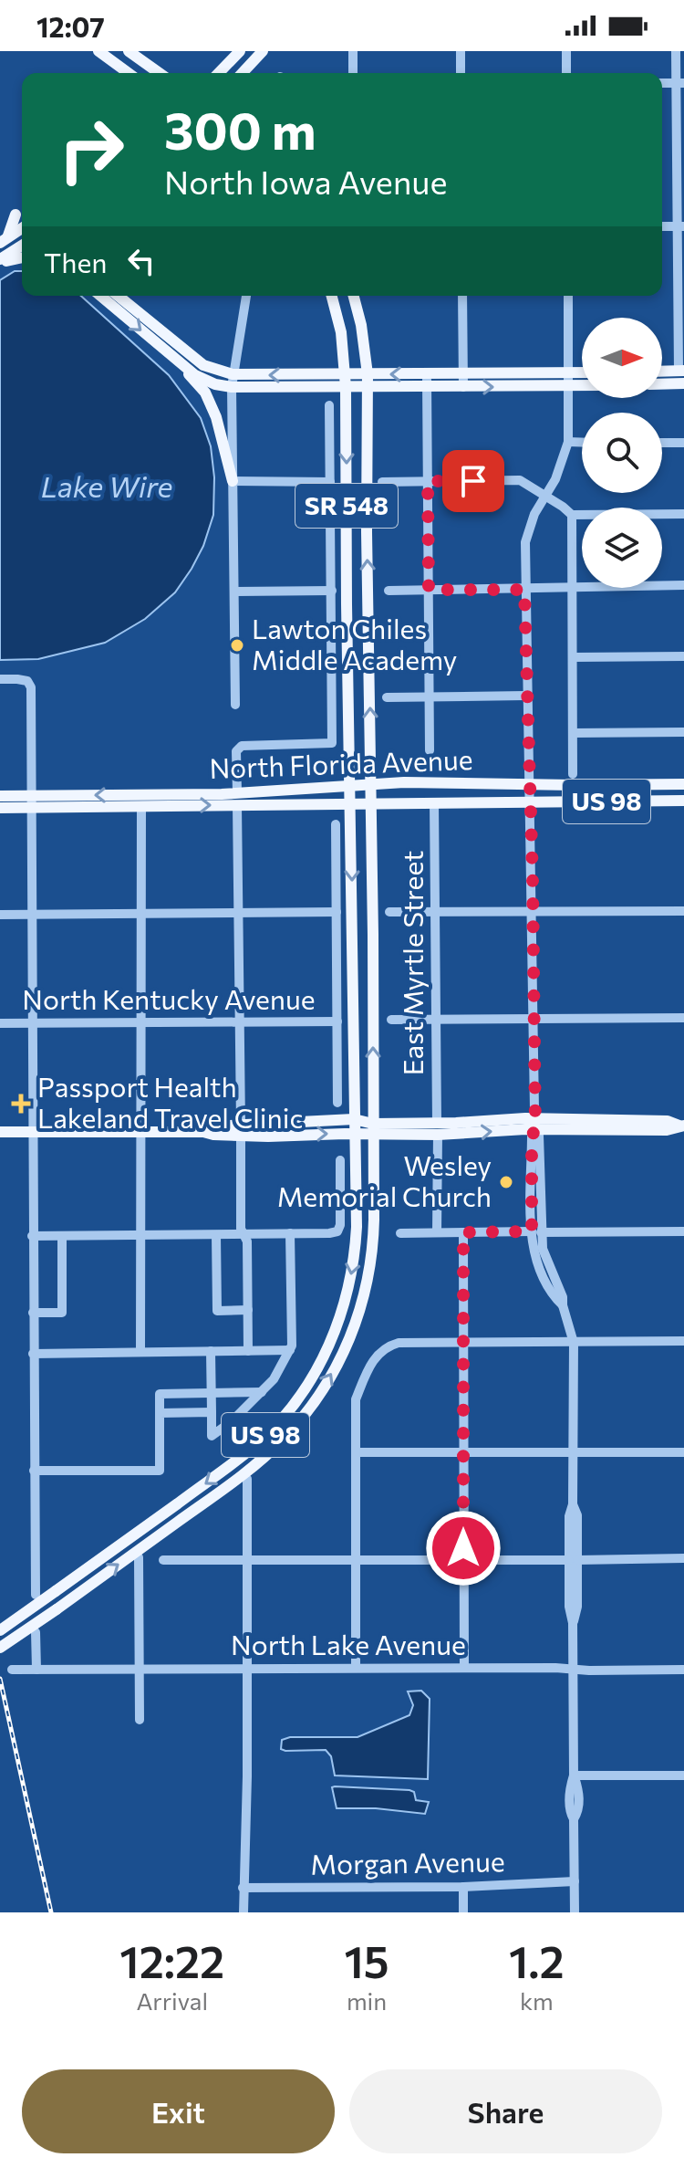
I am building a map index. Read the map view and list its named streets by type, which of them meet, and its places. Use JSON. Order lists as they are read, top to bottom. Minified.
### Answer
{"streets":{"main road":["SR 548","North Florida Avenue","US 98"],"street":["East Myrtle Street","North Kentucky Avenue","North Lake Avenue","Morgan Avenue"]},"crossings":[["SR 548","North Florida Avenue"],["SR 548","US 98"],["North Florida Avenue","US 98"],["North Florida Avenue","East Myrtle Street"]],"water":["Lake Wire"],"places":{"other":["Lawton Chiles Middle Academy","Wesley Memorial Church"],"health":["Passport Health Lakeland Travel Clinic"]},"north":"right","page":{"status":"12:07","turn":["300 m","North Iowa Avenue"],"then":"Then","eta":["12:22","Arrival","15","min","1.2","km"],"buttons":["Exit","Share"]}}
